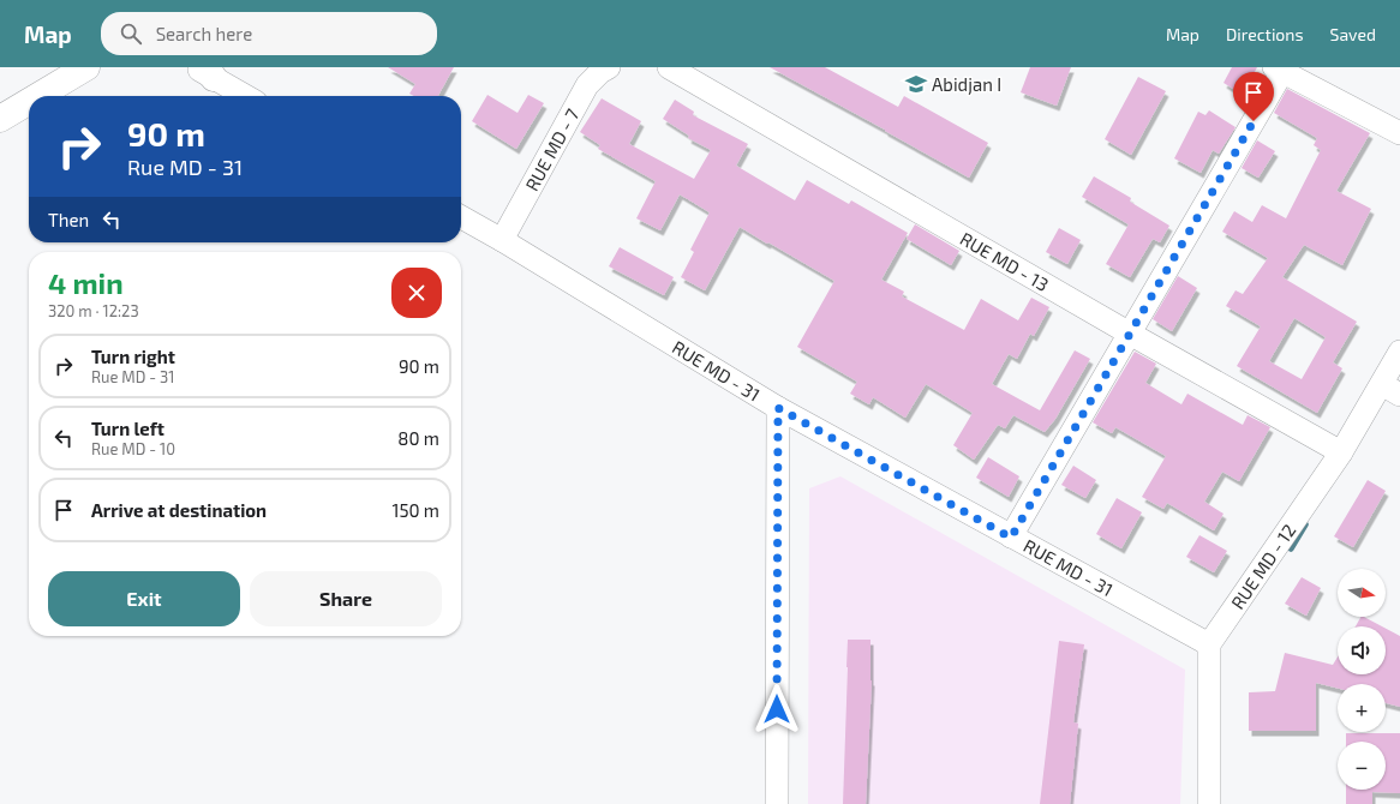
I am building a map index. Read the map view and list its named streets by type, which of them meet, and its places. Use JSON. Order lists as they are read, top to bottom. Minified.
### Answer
{"streets":{"street":["RUE MD - 7","RUE MD - 13","RUE MD - 31","RUE MD - 12"]},"crossings":[["RUE MD - 7","RUE MD - 31"],["RUE MD - 13","RUE MD - 12"],["RUE MD - 31","RUE MD - 12"]],"places":{"school or university":["Abidjan I"]},"north":"right","page":{"header":"Map","search":"Search here","nav":["Map","Directions","Saved"],"turn":["90 m","Rue MD - 31"],"then":"Then","heading":["4 min","320 m · 12:23"],"list":[{"name":"Turn right","note":"Rue MD - 31","value":"90 m"},{"name":"Turn left","note":"Rue MD - 10","value":"80 m"},{"name":"Arrive at destination","value":"150 m"}],"buttons":["Exit","Share"],"map_buttons":["+","−"]}}
